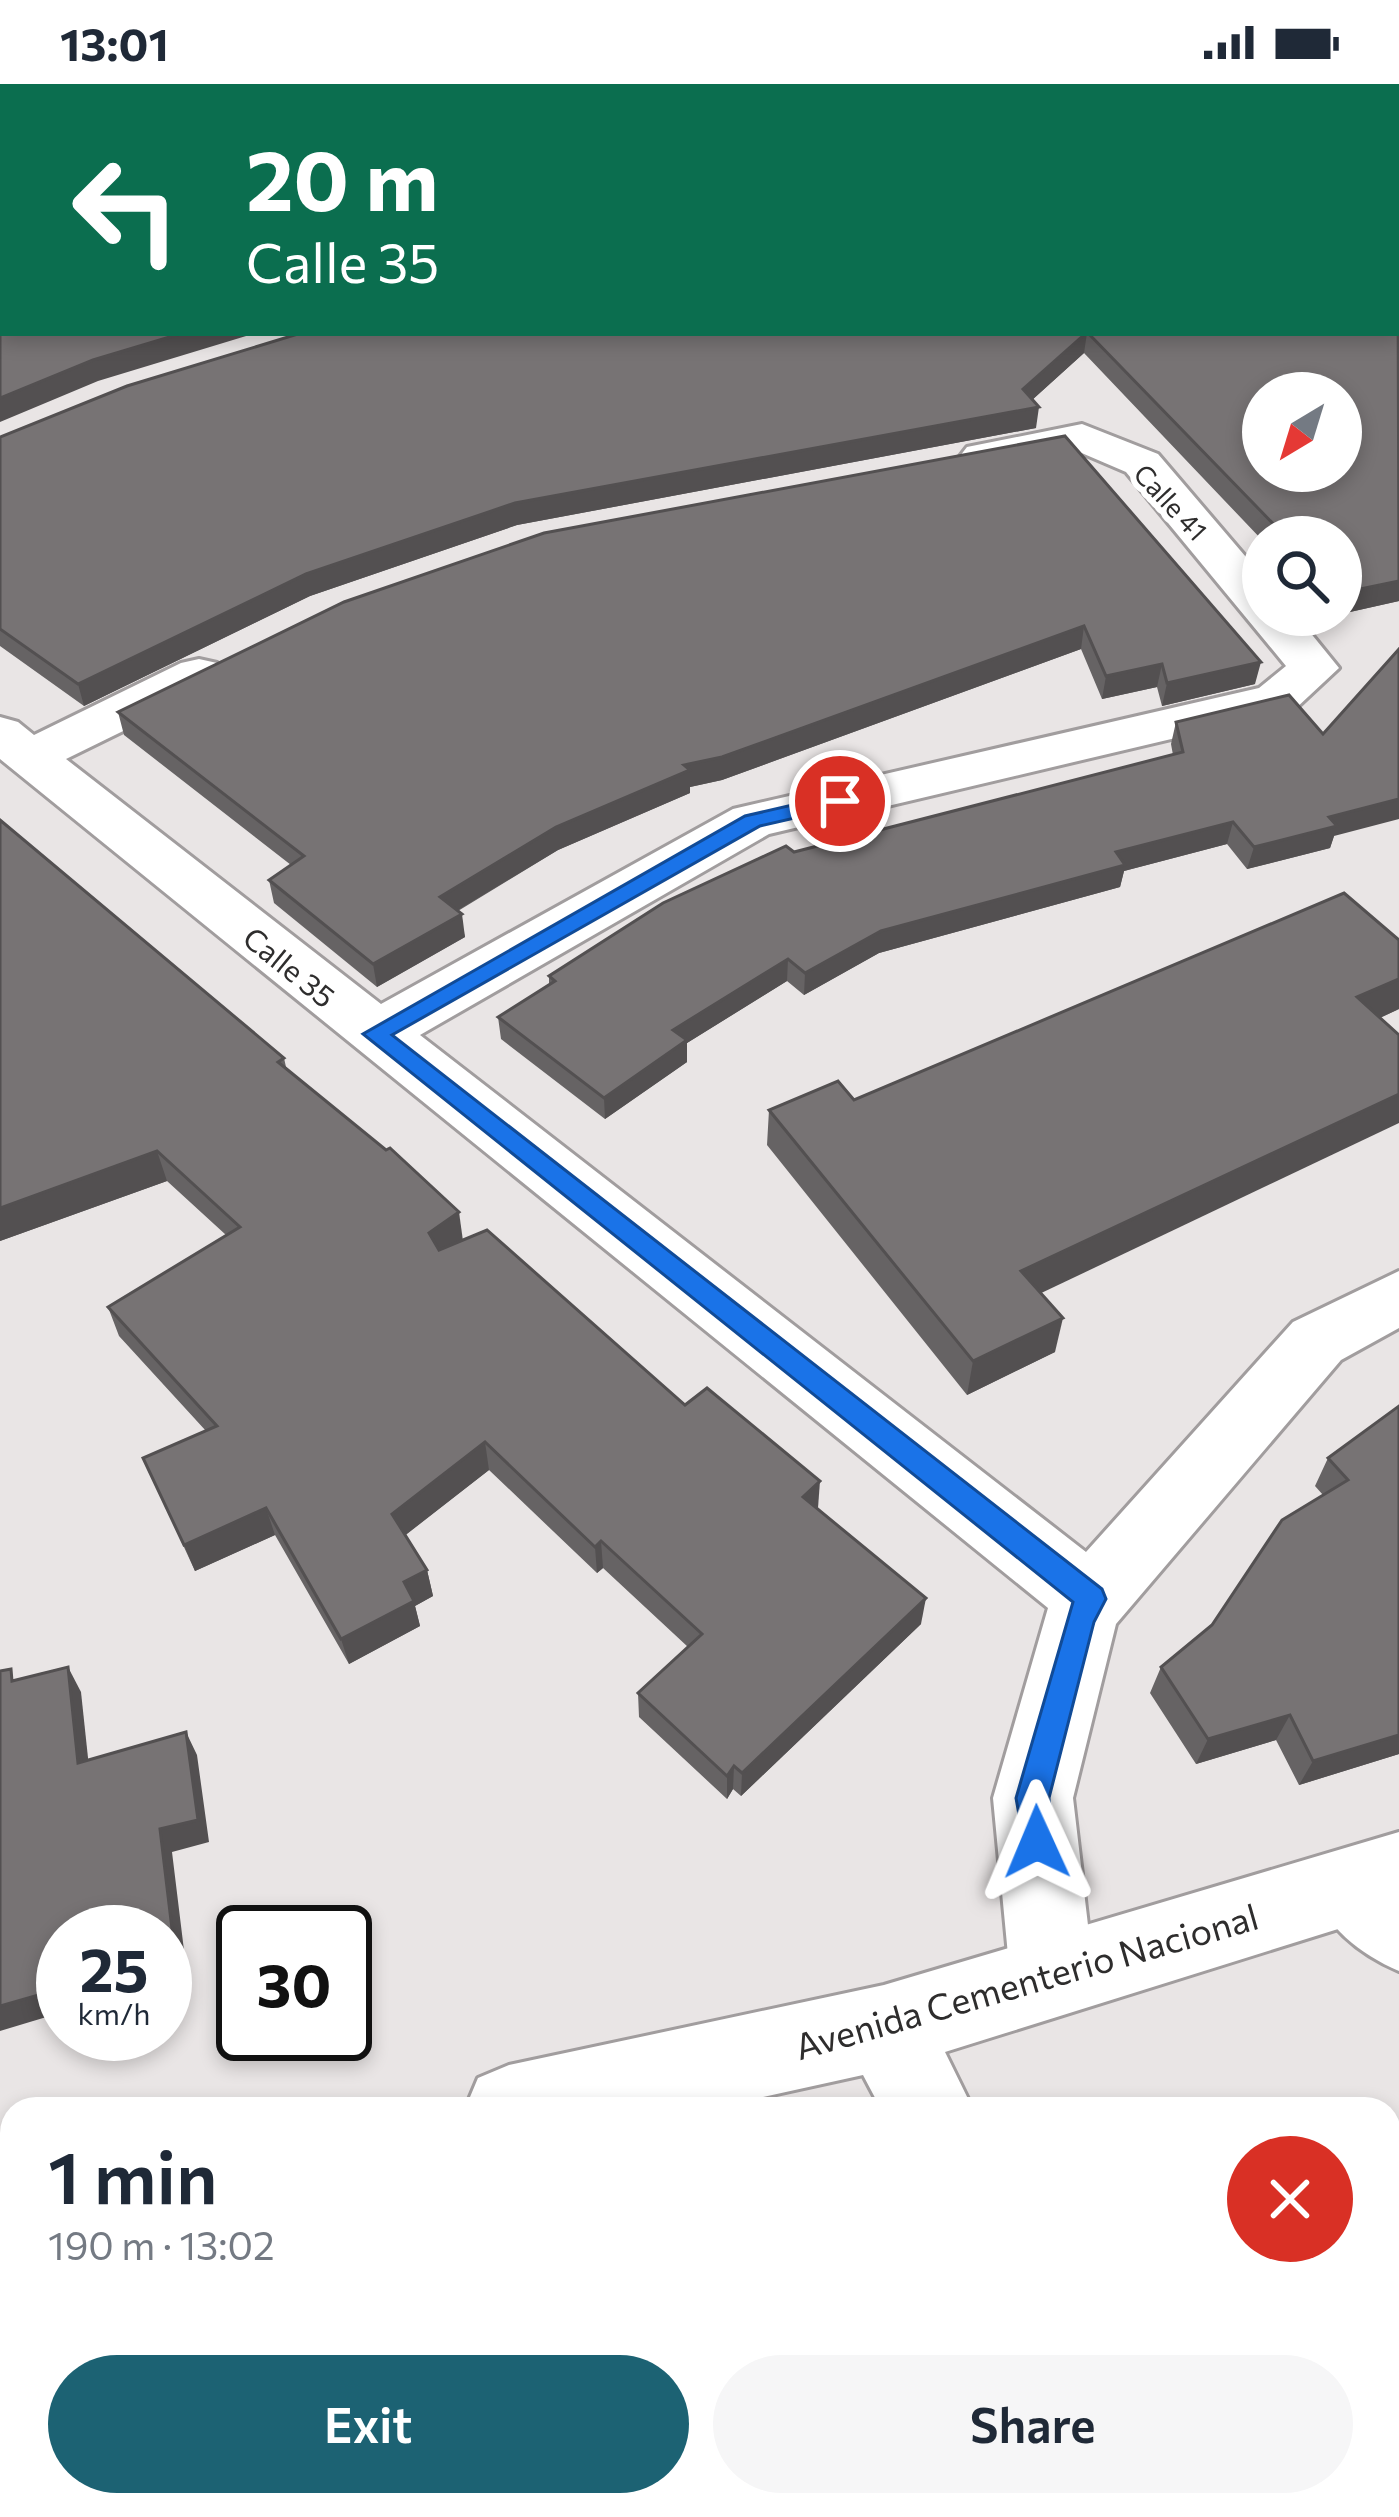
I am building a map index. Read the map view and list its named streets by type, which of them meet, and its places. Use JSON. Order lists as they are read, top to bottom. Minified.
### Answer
{"streets":{"street":["Calle 41","Calle 35","Avenida Cementerio Nacional"]},"north":"bottom left","page":{"status":"13:01","turn":["20 m","Calle 35"],"speed":"25 km/h","limit":"30","heading":["1 min","190 m · 13:02"],"buttons":["Exit","Share"]}}
